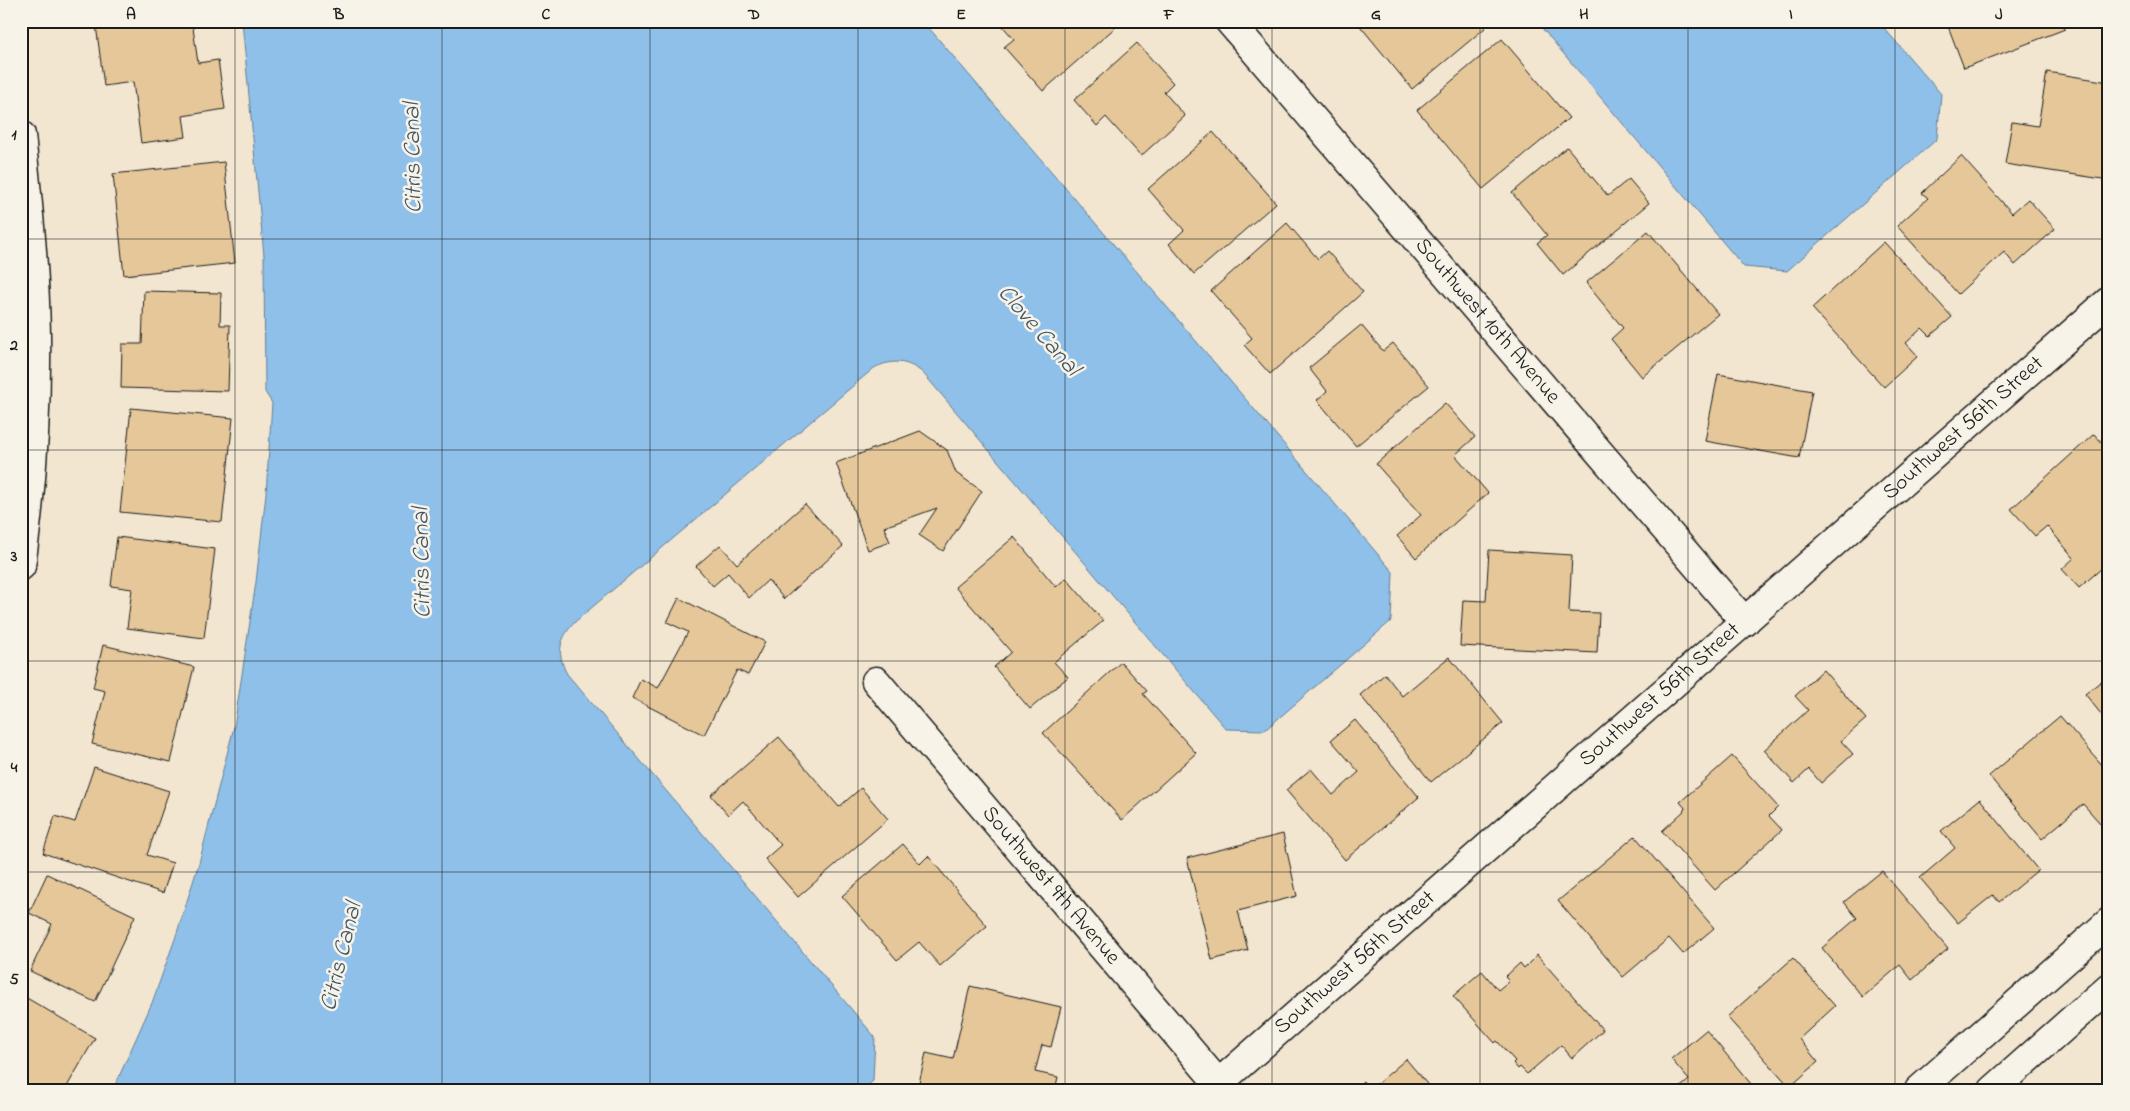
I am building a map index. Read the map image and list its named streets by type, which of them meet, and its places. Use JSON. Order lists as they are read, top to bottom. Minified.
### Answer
{"streets":{"street":["Southwest 10th Avenue","Southwest 56th Street","Southwest 9th Avenue"]},"crossings":[["Southwest 10th Avenue","Southwest 56th Street"],["Southwest 56th Street","Southwest 9th Avenue"]],"water":["Citris Canal","Clove Canal"],"grid":{"columns":["A","B","C","D","E","F","G","H","I","J"],"rows":["1","2","3","4","5"]}}
